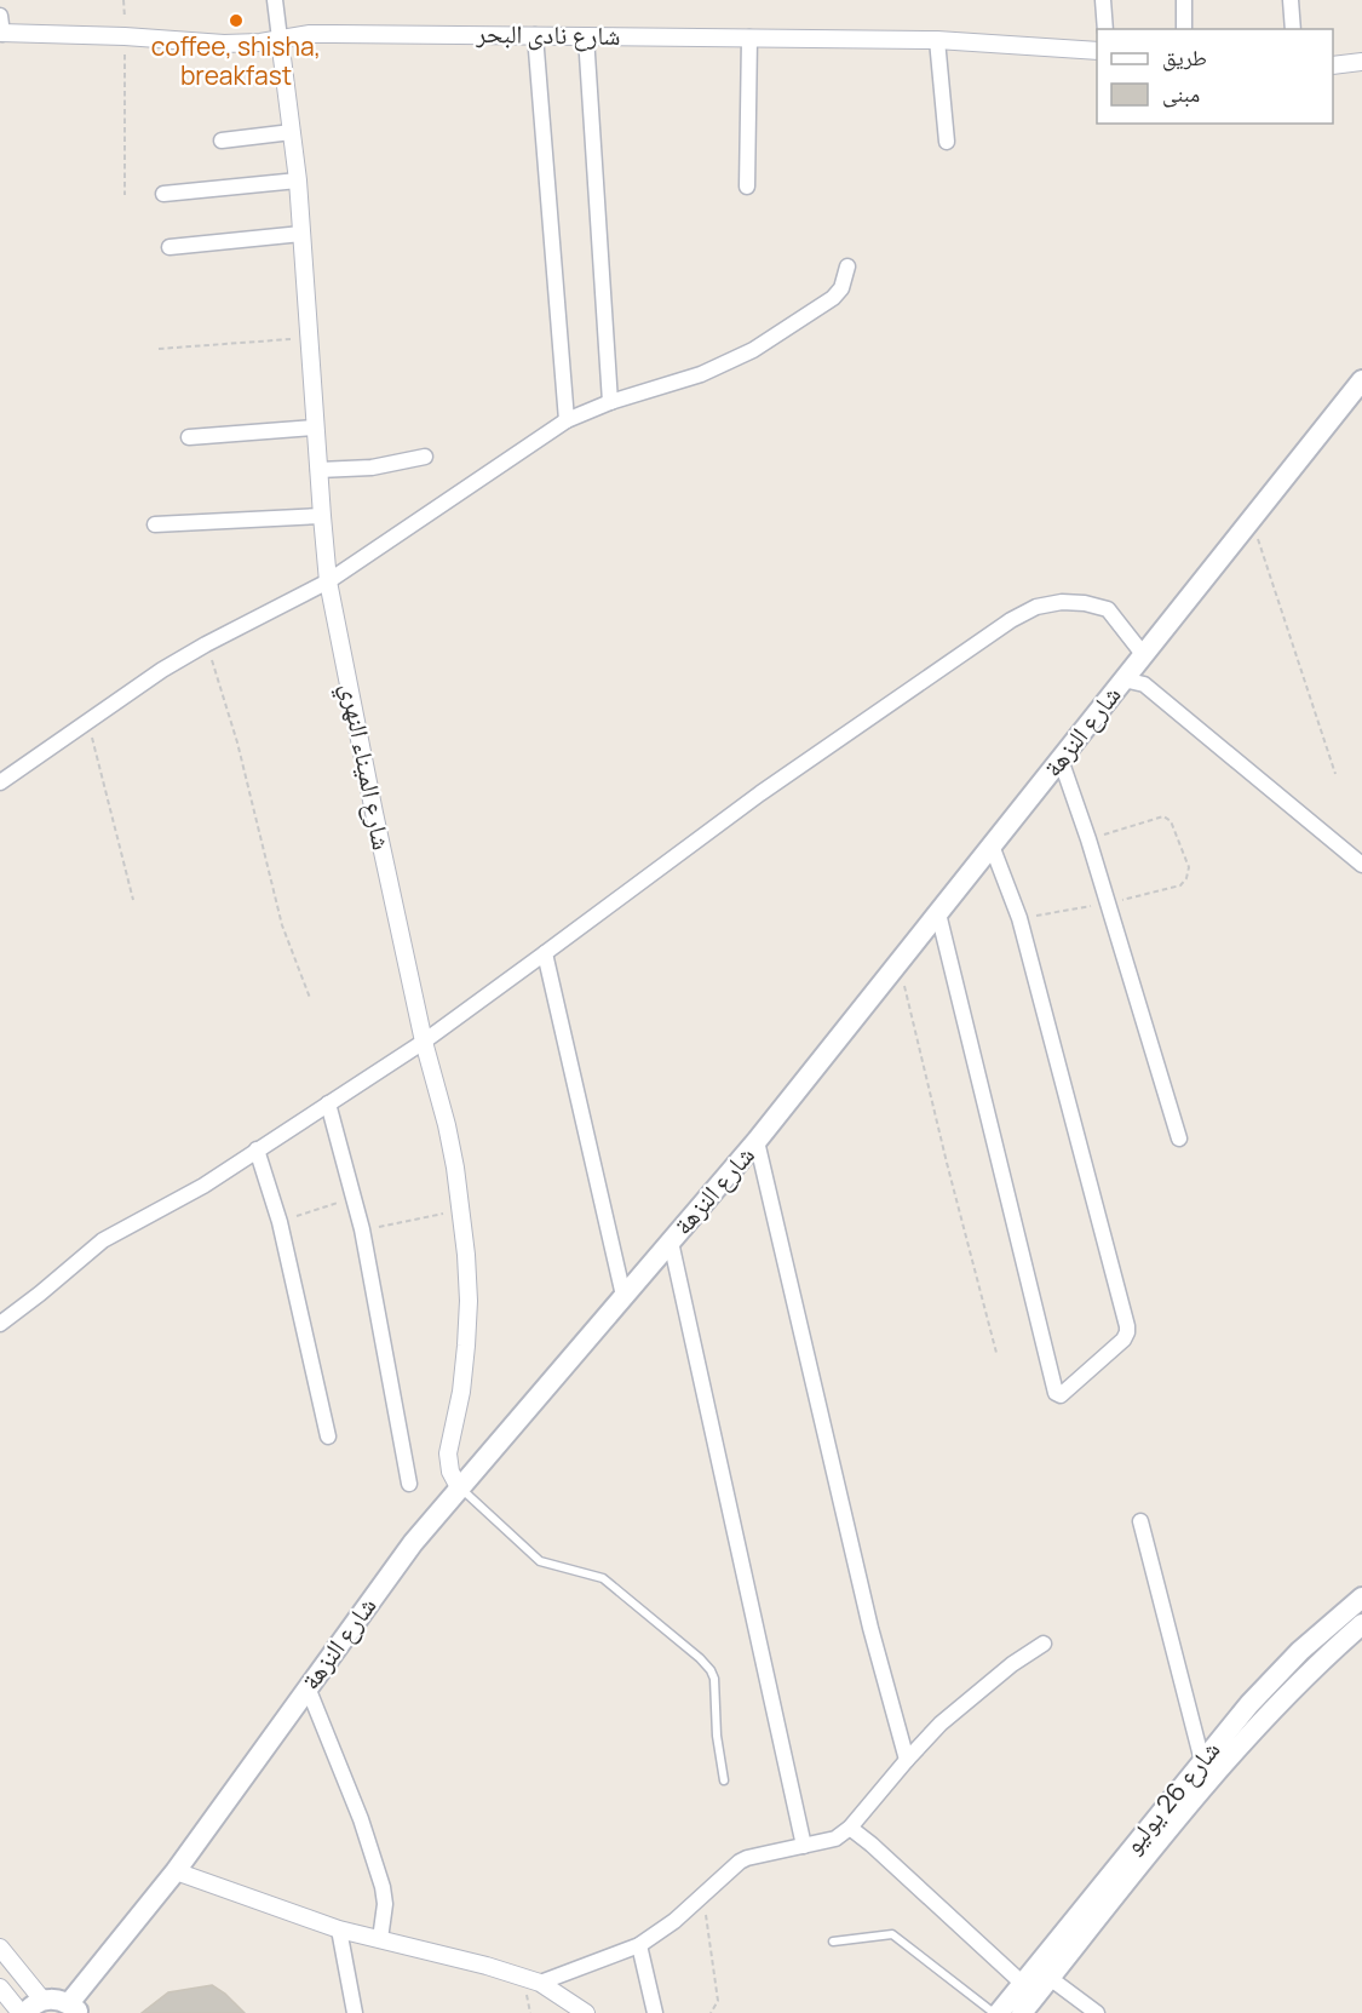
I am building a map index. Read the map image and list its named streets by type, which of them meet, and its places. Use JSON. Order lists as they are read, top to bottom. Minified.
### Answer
{"streets":{"main road":["شارع النزهة","شارع 26 يوليو"],"street":["شارع نادى البحر","شارع الميناء النهري"]},"crossings":[["شارع نادى البحر","شارع الميناء النهري"],["شارع النزهة","شارع الميناء النهري"]],"places":["coffee, shisha, breakfast"],"legend":["طريق","مبنى"]}
